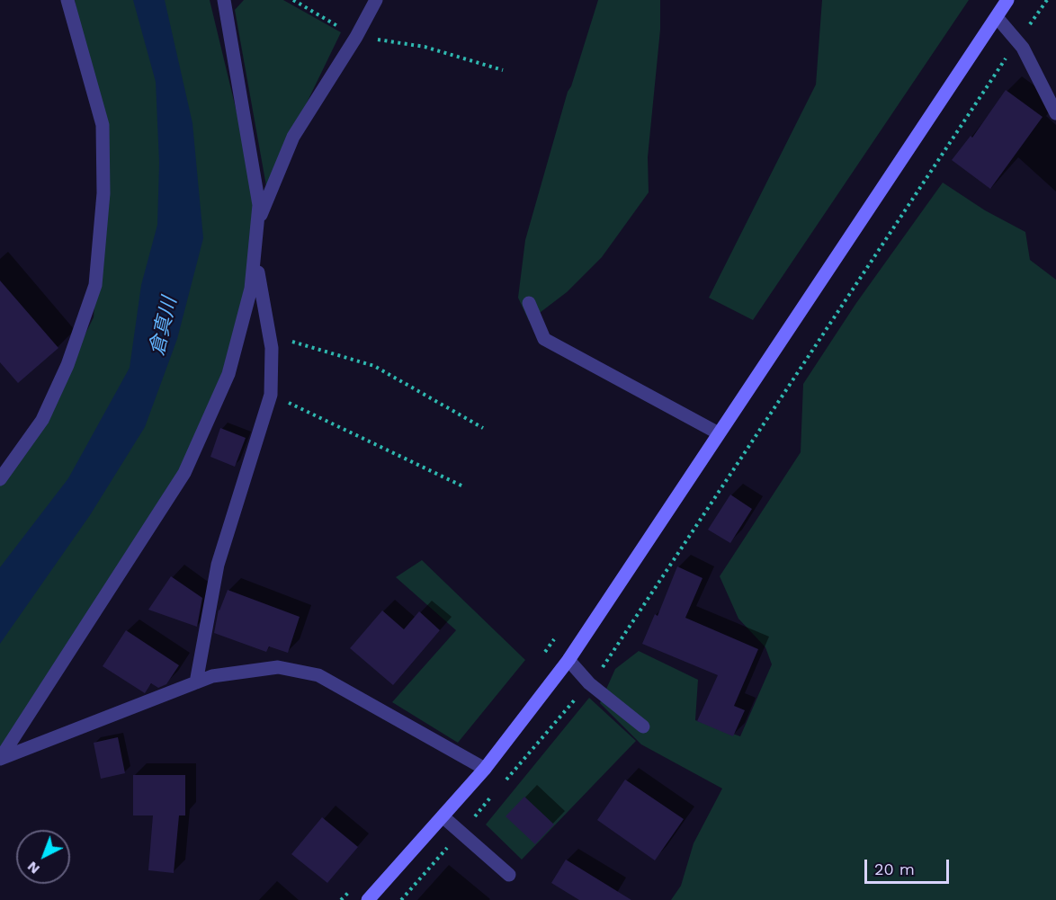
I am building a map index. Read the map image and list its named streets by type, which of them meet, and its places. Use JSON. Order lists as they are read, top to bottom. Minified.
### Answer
{"water":["倉真川"],"scale_bar":"20 m","north":"bottom left"}
